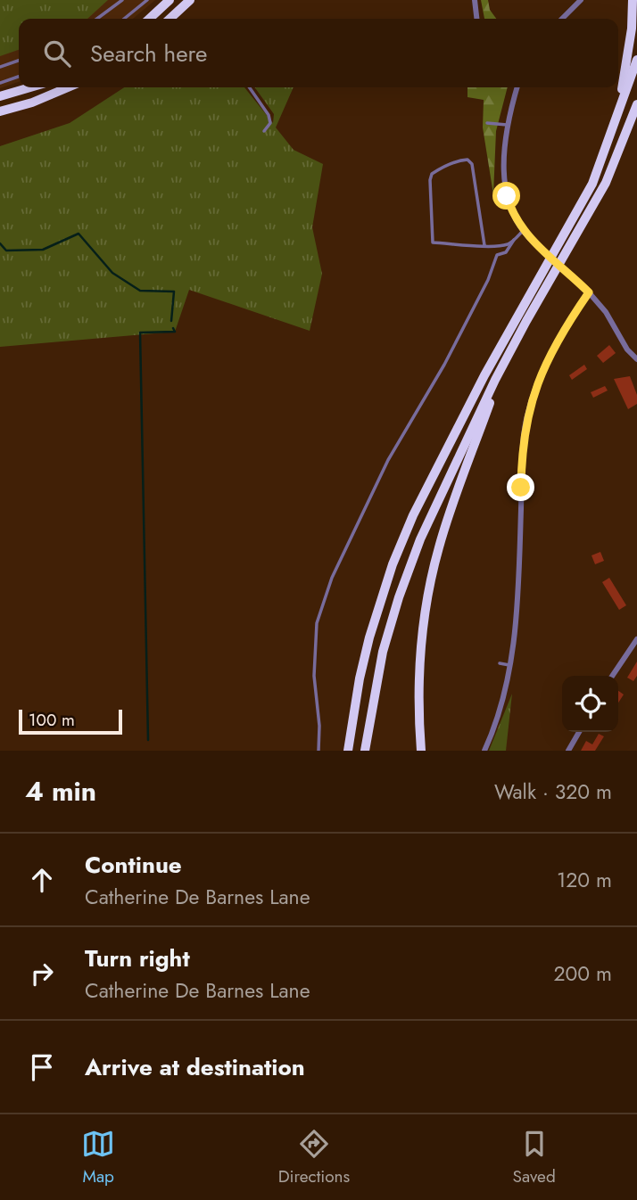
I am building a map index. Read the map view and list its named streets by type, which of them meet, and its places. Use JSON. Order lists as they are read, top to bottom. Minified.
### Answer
{"scale_bar":"100 m","page":{"search":"Search here","scale":"100 m","heading":["4 min","Walk · 320 m"],"list":[["Continue","Catherine De Barnes Lane","120 m"],["Turn right","Catherine De Barnes Lane","200 m"],"Arrive at destination"],"nav":["Map","Directions","Saved"]}}
